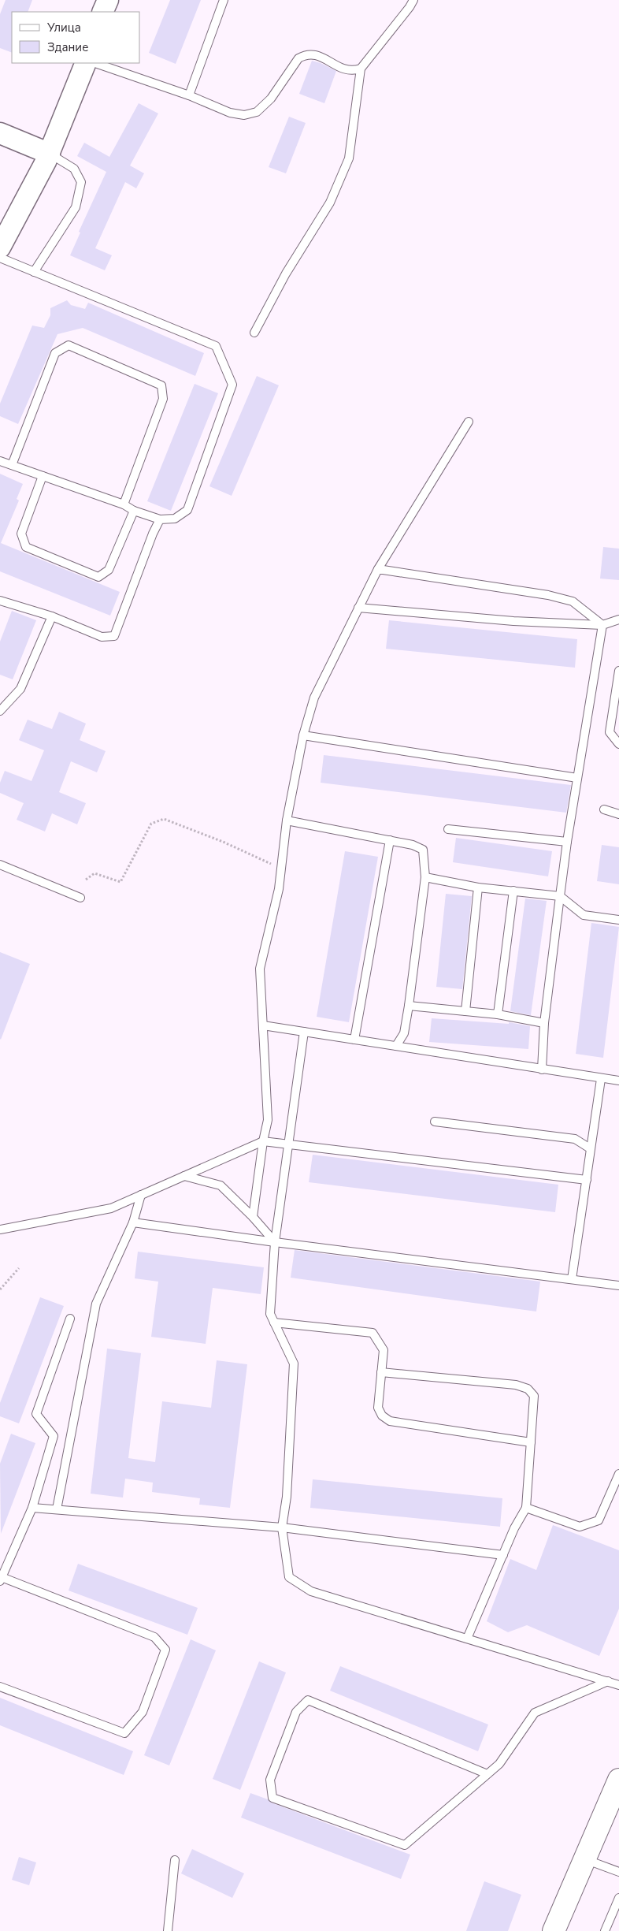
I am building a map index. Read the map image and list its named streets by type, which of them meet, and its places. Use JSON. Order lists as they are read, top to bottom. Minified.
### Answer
{"legend":["Улица","Здание"]}
